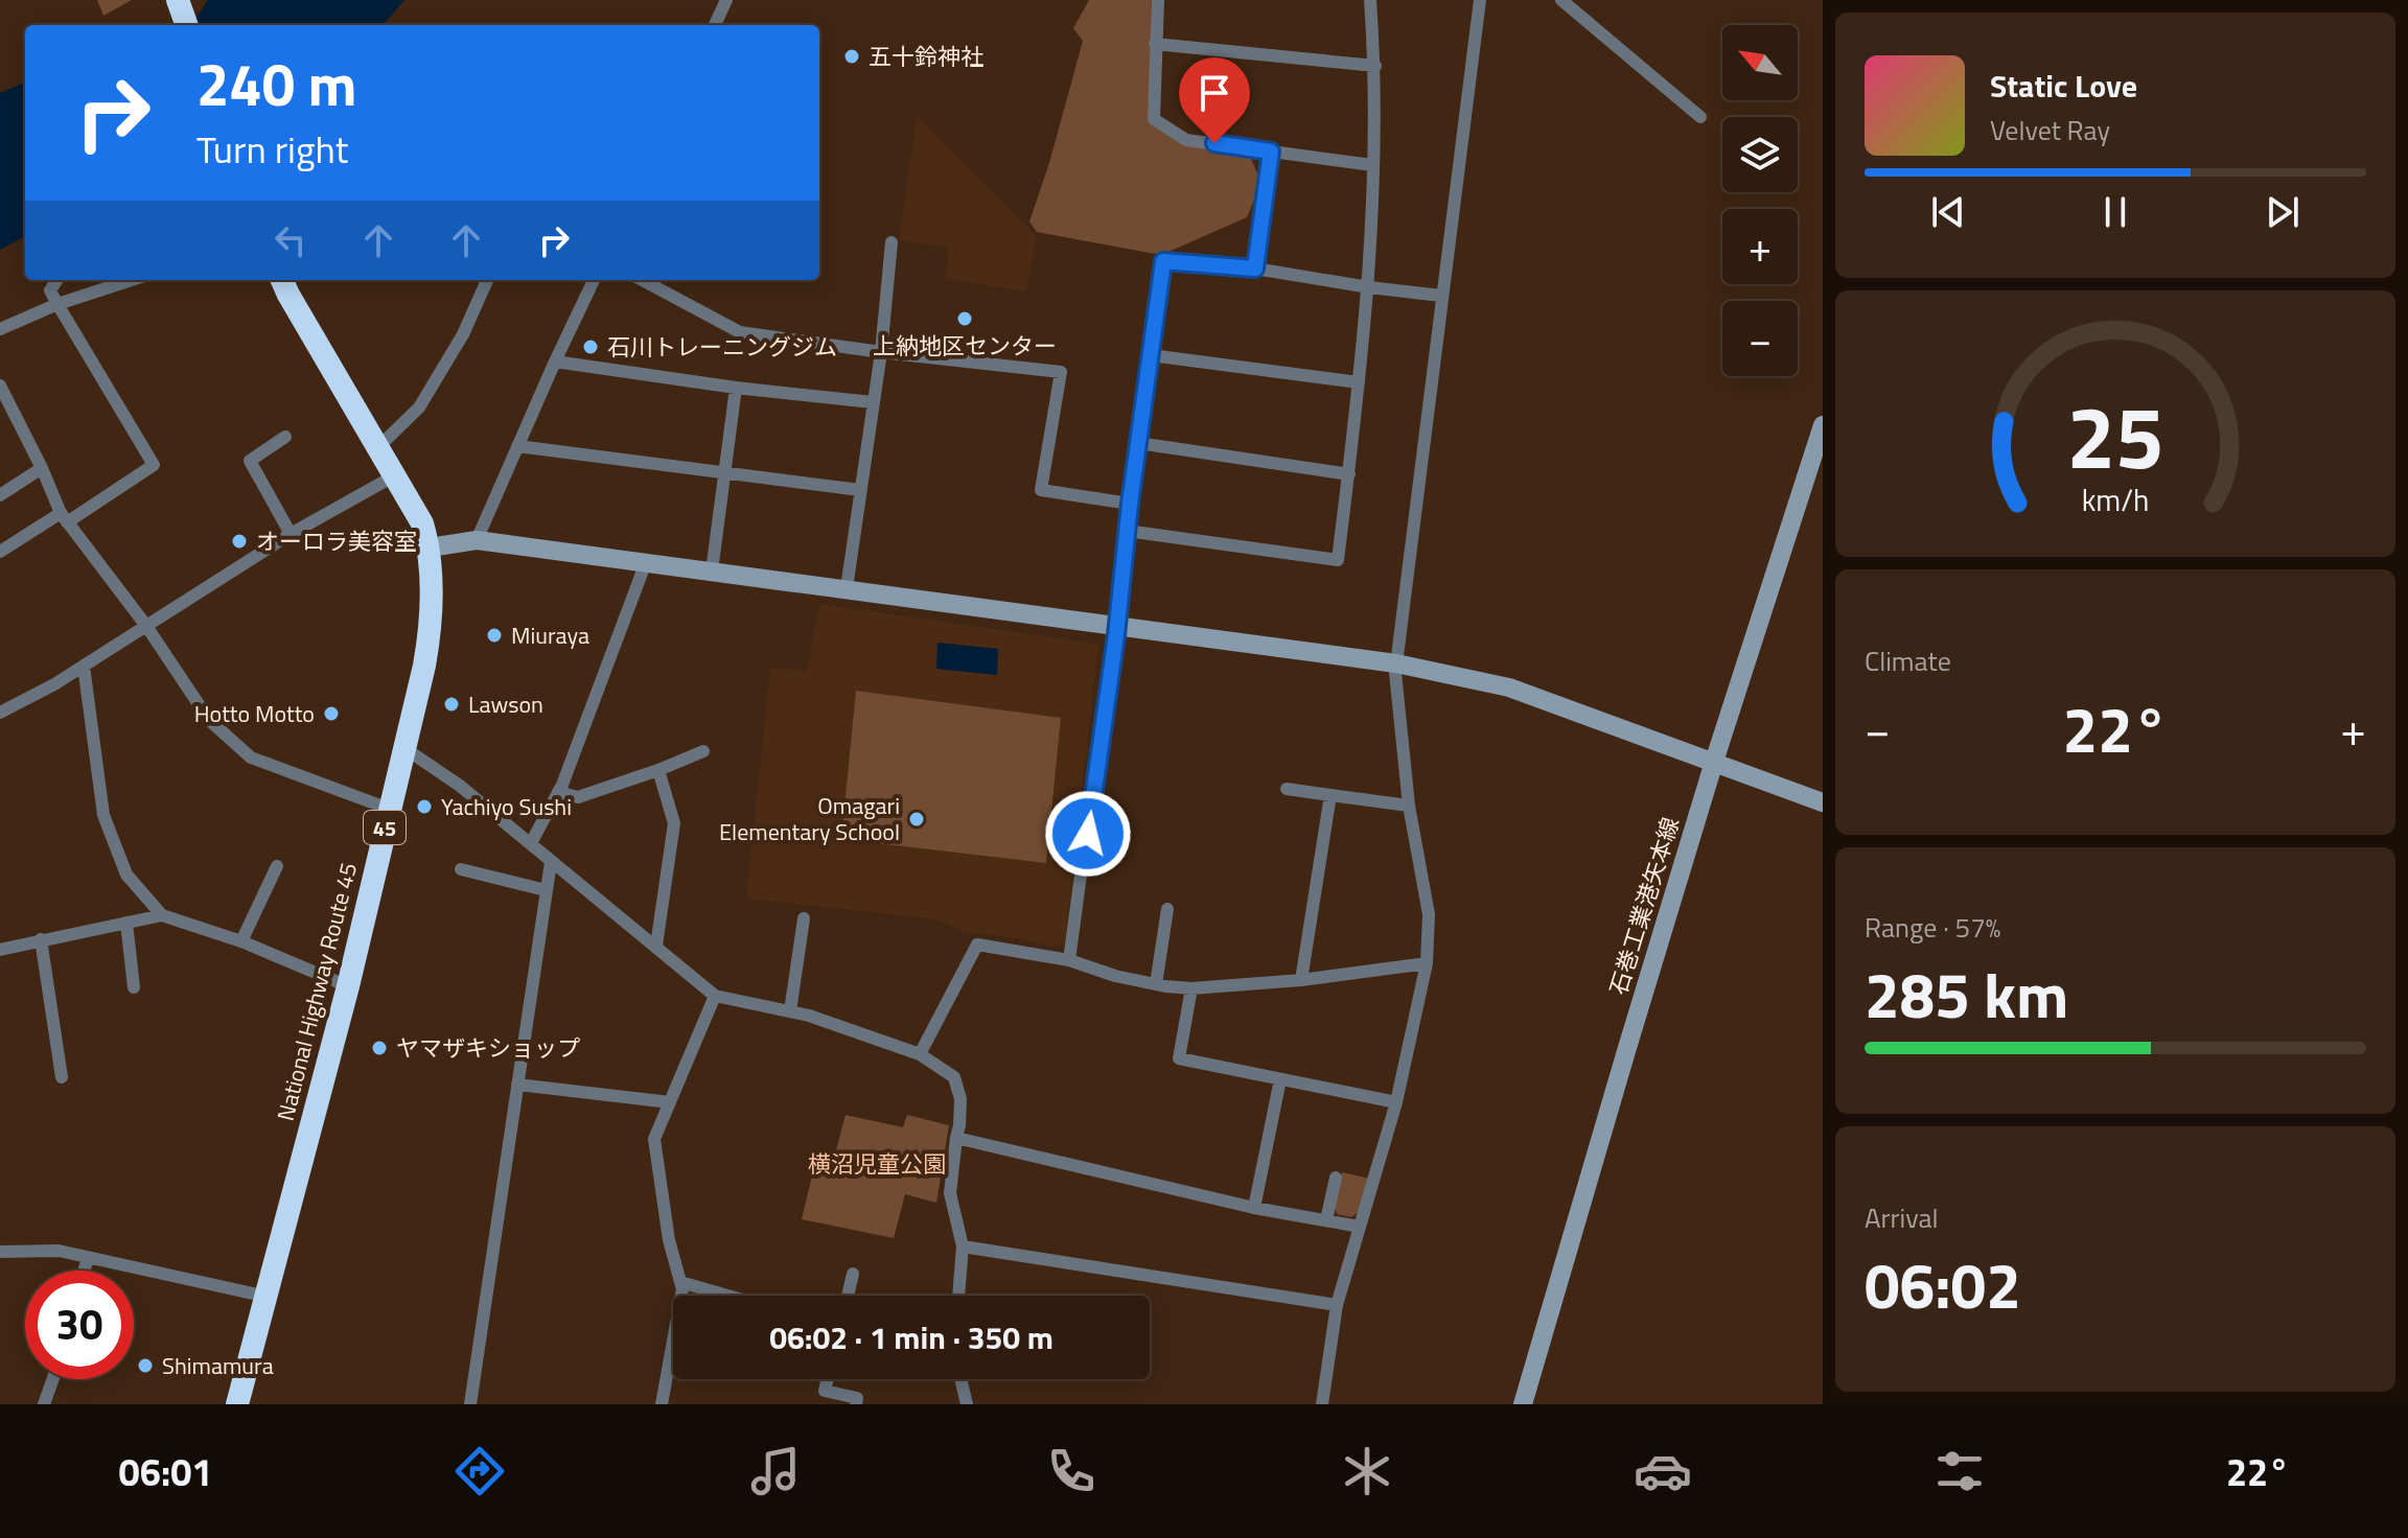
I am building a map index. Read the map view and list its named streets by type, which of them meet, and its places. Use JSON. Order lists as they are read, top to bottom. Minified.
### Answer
{"streets":{"highway":["45","National Highway Route 45"],"street":["石巻工業港矢本線"]},"parks":["横沼児童公園"],"places":["五十鈴神社","上納地区センター","石川トレーニングジム","オーロラ美容室","Miuraya","Lawson","Hotto Motto","Yachiyo Sushi","Omagari Elementary School","ヤマザキショップ","Shimamura"],"north":"top left","page":{"map_buttons":["+","−"],"turn":["240 m","Turn right"],"song":["Static Love","Velvet Ray"],"tile":["Climate",["Range · 57%","285 km"],["Arrival","06:02"]],"heat":["−","22°","+"],"limit":"30","trip":"06:02 · 1 min · 350 m","tabs":["06:01","22°"],"gauge":["25","km/h"]}}
